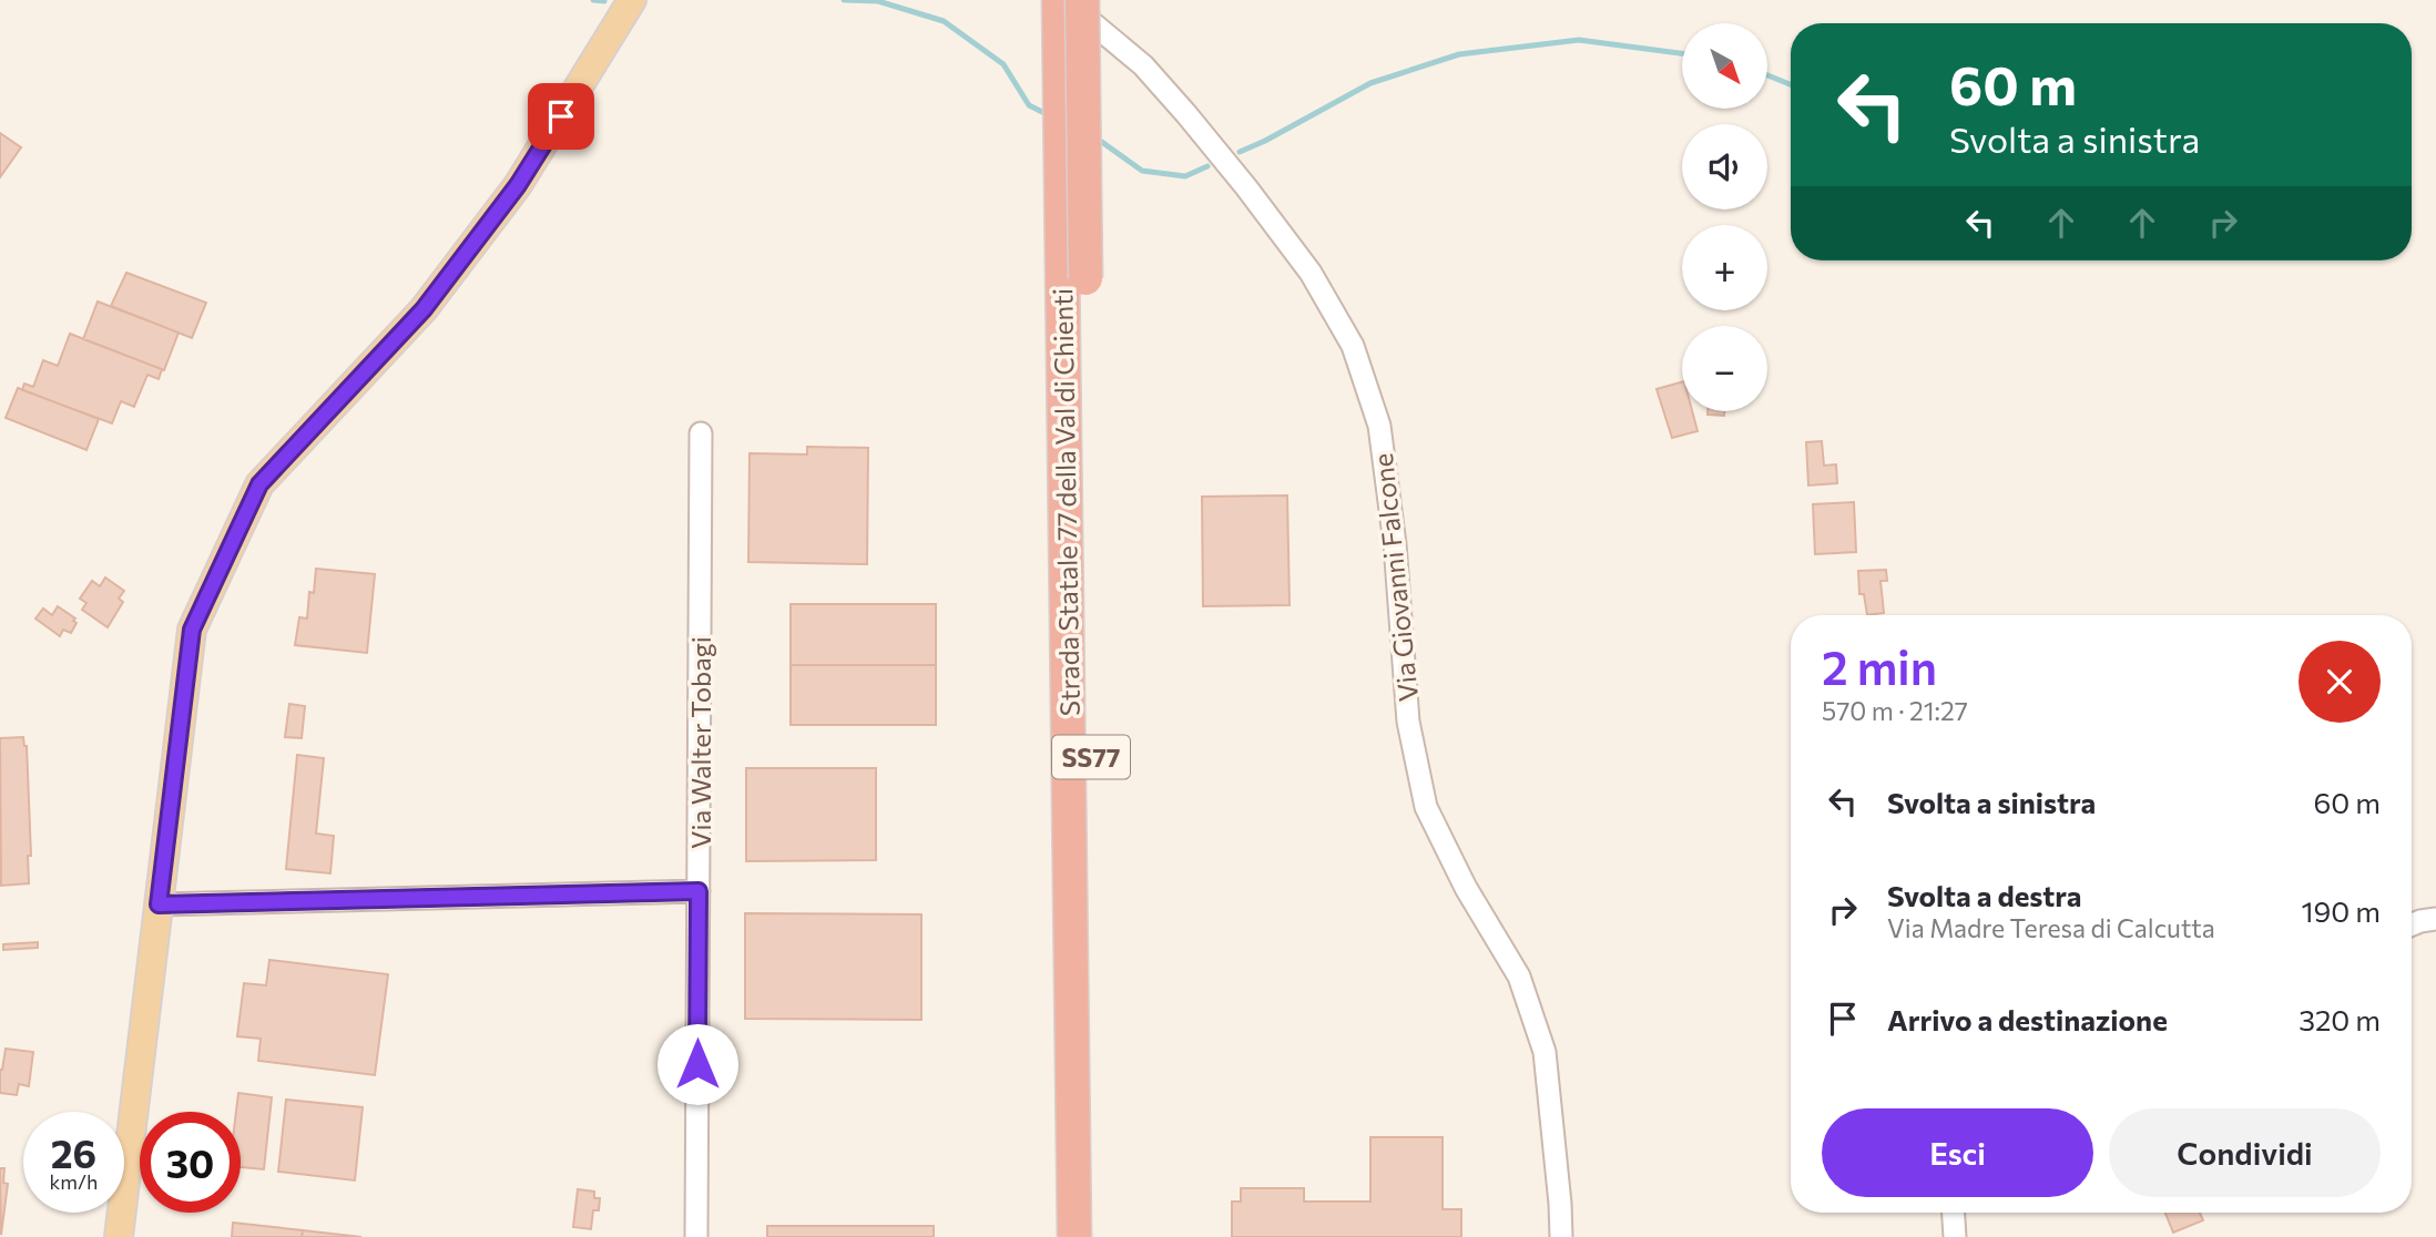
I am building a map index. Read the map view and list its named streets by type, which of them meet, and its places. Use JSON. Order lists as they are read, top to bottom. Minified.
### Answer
{"streets":{"highway":["Strada Statale 77 della Val di Chienti","SS77"],"street":["Via Giovanni Falcone","Via Walter Tobagi"]},"crossings":[["Strada Statale 77 della Val di Chienti","Via Giovanni Falcone"]],"north":"bottom right","page":{"map_buttons":["+","−"],"turn":["60 m","Svolta a sinistra"],"heading":["2 min","570 m · 21:27"],"list":[{"name":"Svolta a sinistra","value":"60 m"},{"name":"Svolta a destra","note":"Via Madre Teresa di Calcutta","value":"190 m"},{"name":"Arrivo a destinazione","value":"320 m"}],"buttons":["Esci","Condividi"],"speed":"26 km/h","limit":"30"}}
